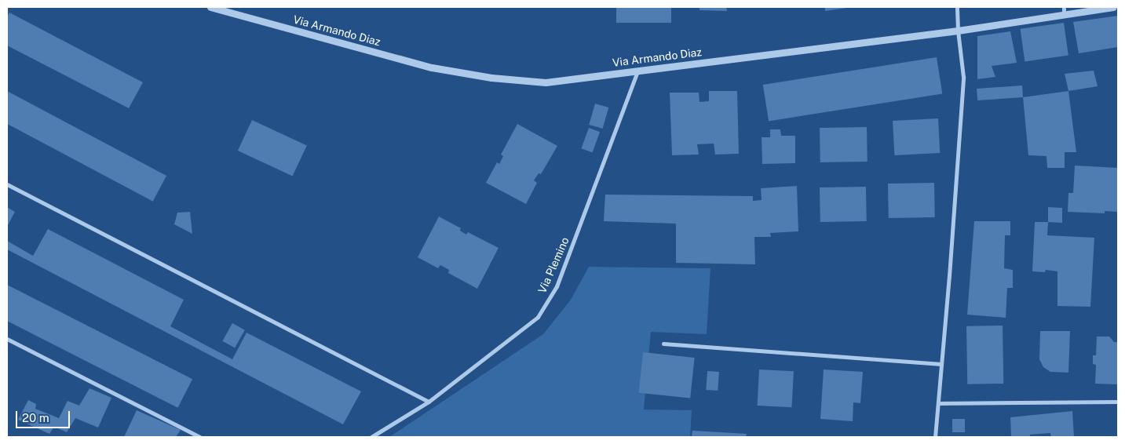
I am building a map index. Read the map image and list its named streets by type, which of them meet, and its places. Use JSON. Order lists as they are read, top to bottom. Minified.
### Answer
{"streets":{"street":["Via Armando Diaz","Via Plemino"]},"crossings":[["Via Armando Diaz","Via Plemino"]],"scale_bar":"20 m"}
